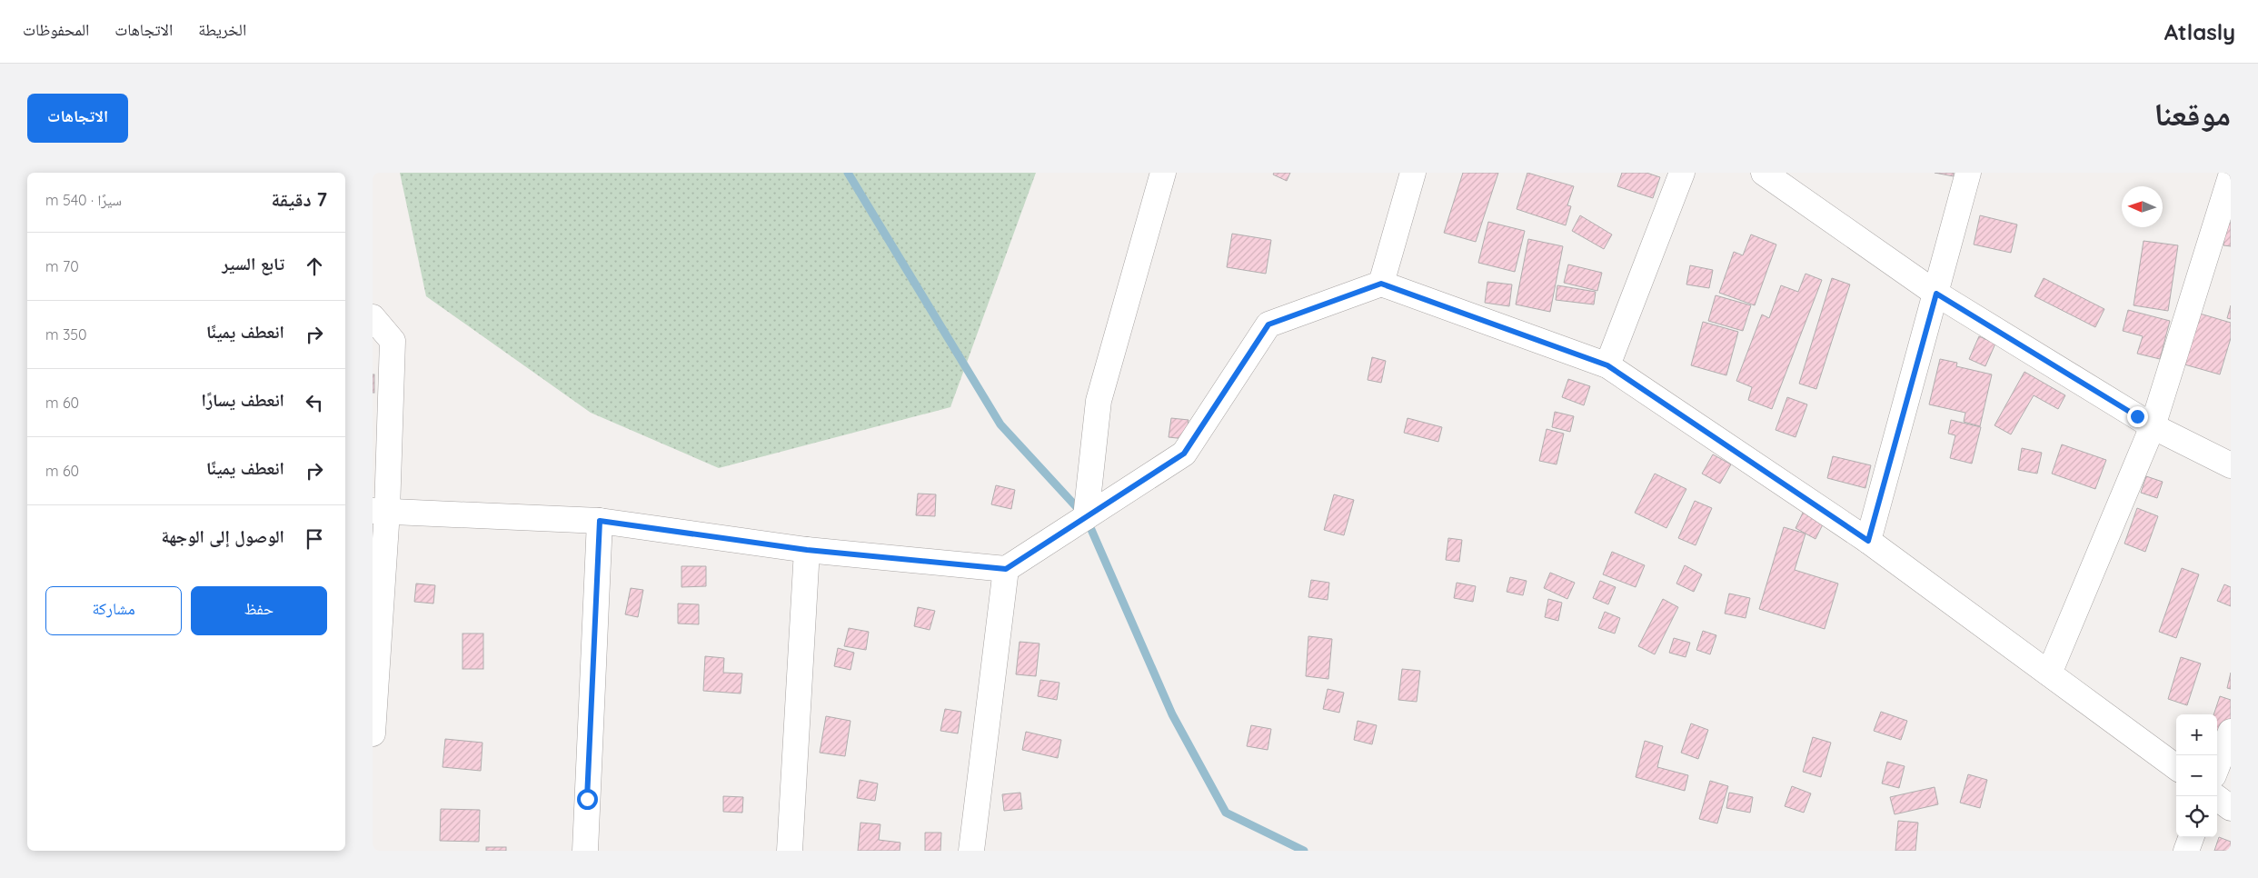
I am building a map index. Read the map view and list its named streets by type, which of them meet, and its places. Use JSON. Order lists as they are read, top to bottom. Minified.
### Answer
{"north":"left","page":{"header":"Atlasly","nav":["الخريطة","الاتجاهات","المحفوظات"],"title":"موقعنا","buttons":["الاتجاهات",["حفظ","مشاركة"]],"heading":["7 دقيقة","سيرًا · 540 m"],"list":[["تابع السير","70 m"],["انعطف يمينًا","350 m"],["انعطف يسارًا","60 m"],["انعطف يمينًا","60 m"],"الوصول إلى الوجهة"],"map_buttons":["+","−"]}}
